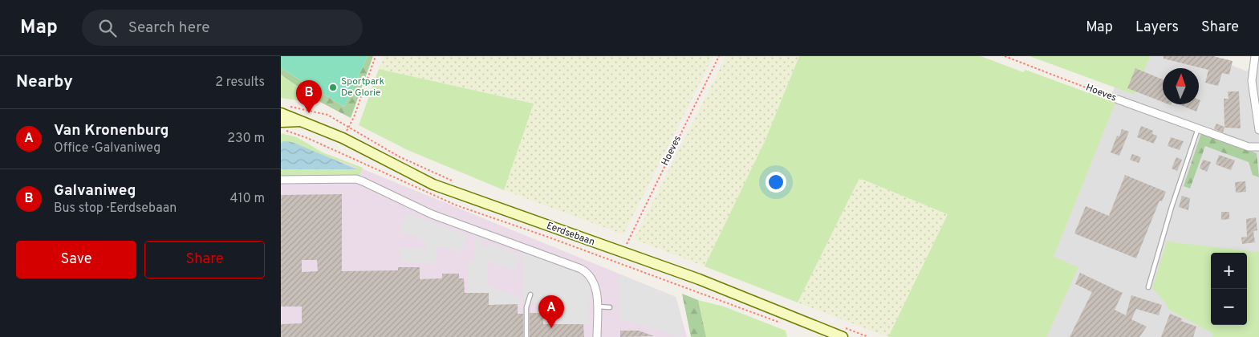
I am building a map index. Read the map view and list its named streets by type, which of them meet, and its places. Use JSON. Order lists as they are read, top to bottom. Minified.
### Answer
{"streets":{"main road":["Eerdsebaan"],"street":["Hoeves"]},"places":["Sportpark De Glorie"],"north":"top","page":{"header":"Map","search":"Search here","nav":["Map","Layers","Share"],"heading":["Nearby","2 results"],"pins":["B","A"],"list":[{"mark":"A","name":"Van Kronenburg","note":"Office · Galvaniweg","value":"230 m"},{"mark":"B","name":"Galvaniweg","note":"Bus stop · Eerdsebaan","value":"410 m"}],"buttons":["Save","Share"],"map_buttons":["+","−"]}}
